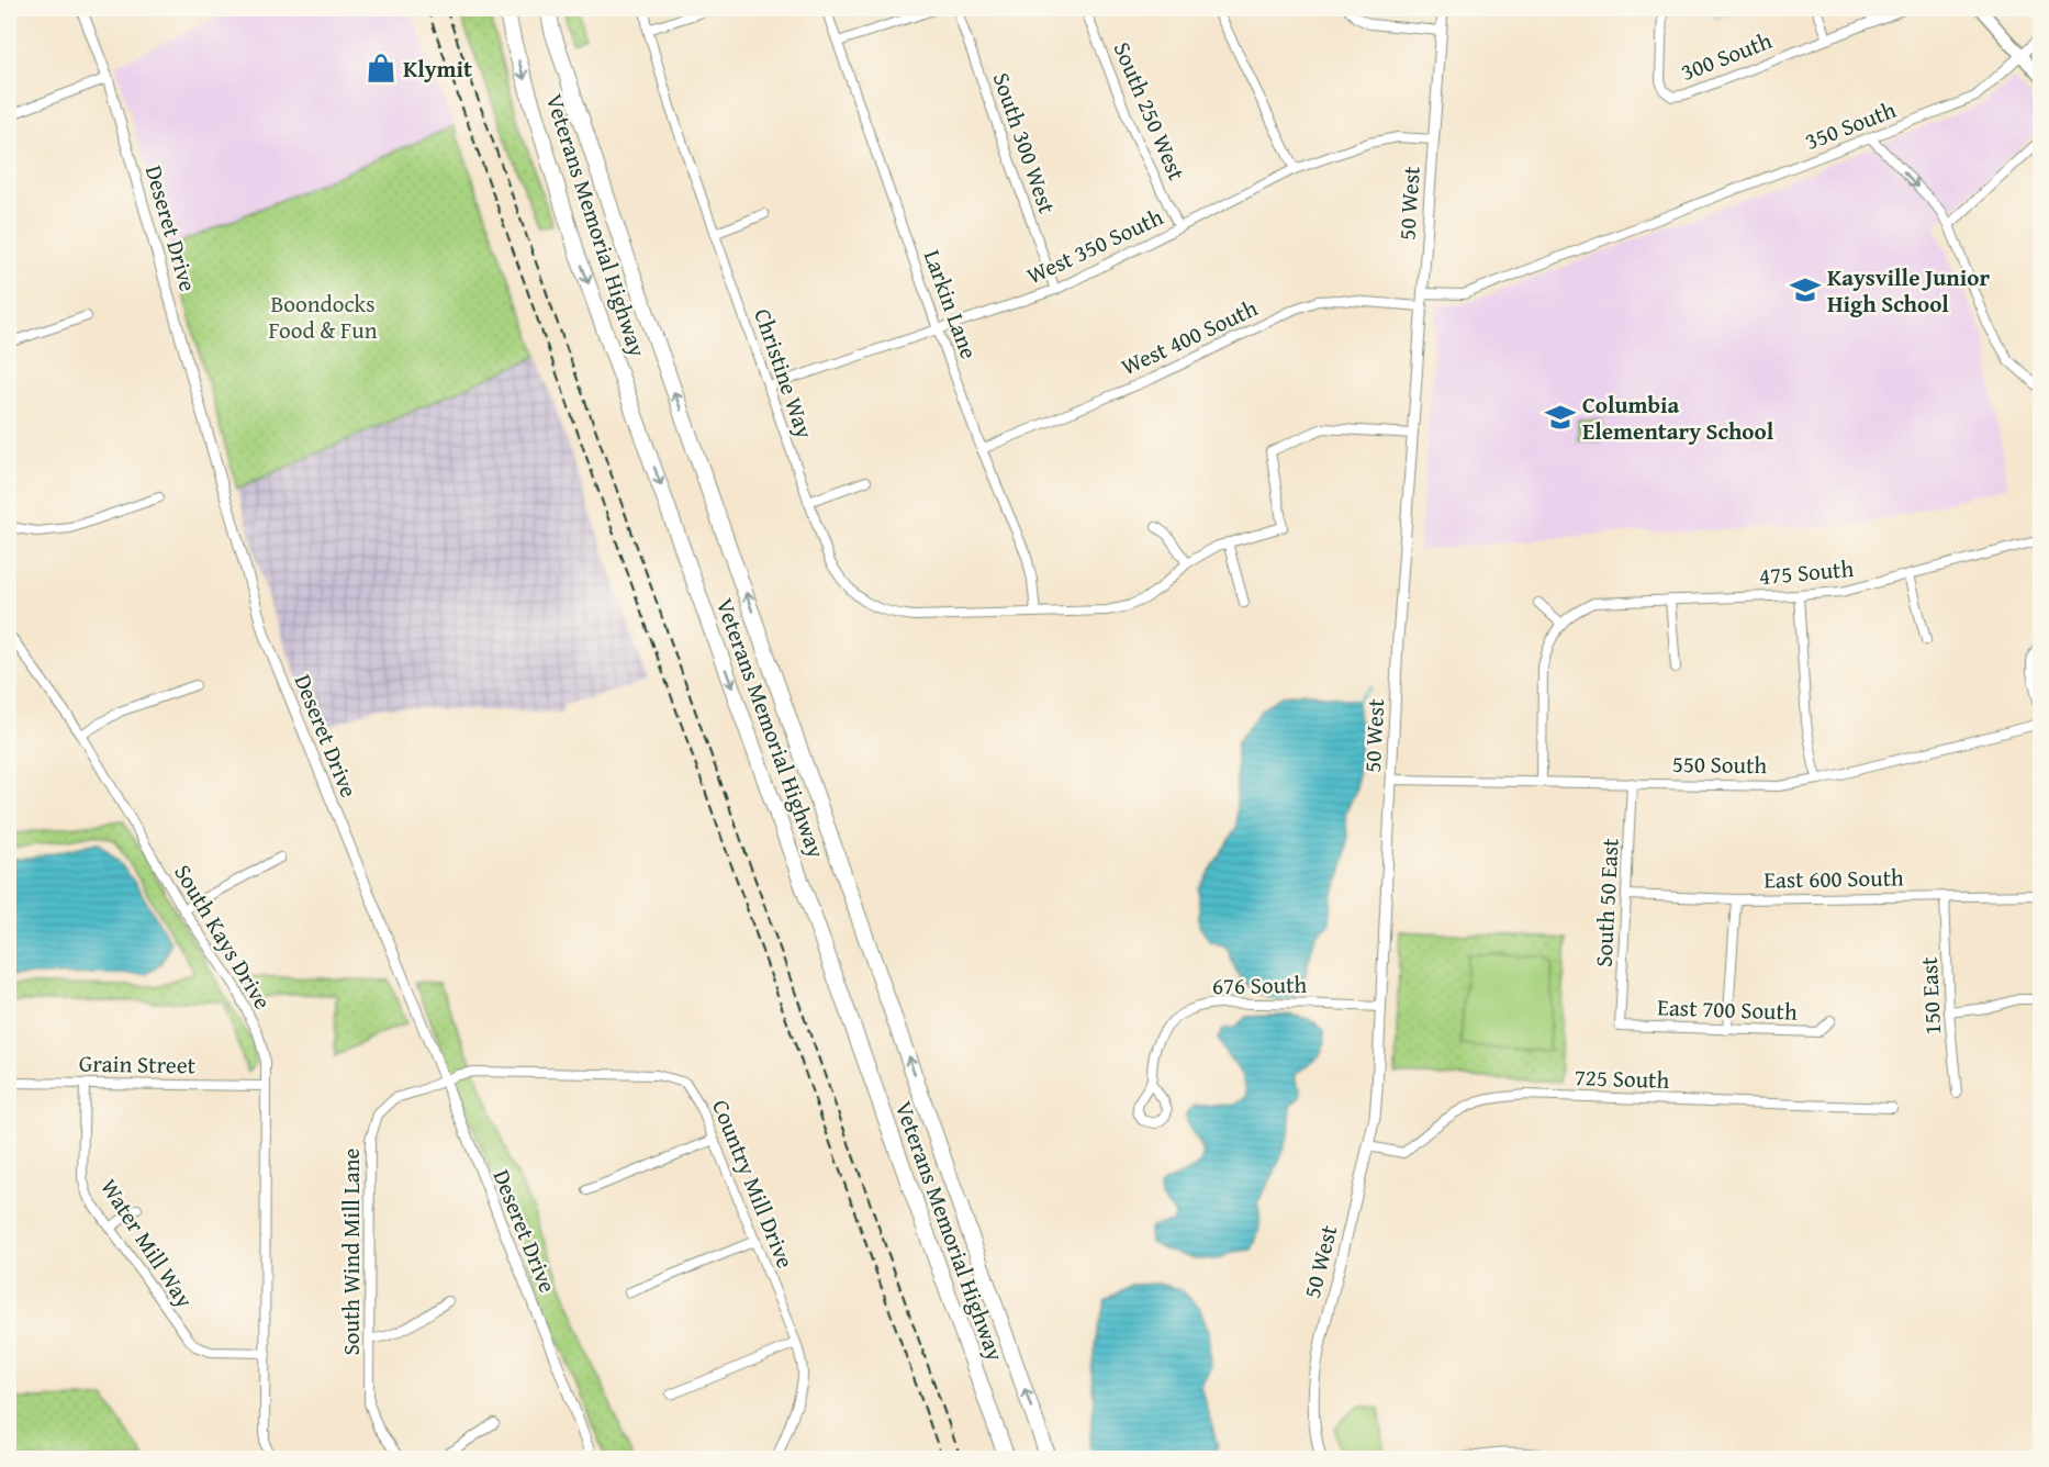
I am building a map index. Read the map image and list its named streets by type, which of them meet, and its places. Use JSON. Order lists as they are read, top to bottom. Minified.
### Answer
{"streets":{"highway":["Veterans Memorial Highway"],"street":["300 South","South 250 West","350 South","South 300 West","50 West","Deseret Drive","West 350 South","Larkin Lane","West 400 South","Christine Way","475 South","550 South","East 600 South","South 50 East","South Kays Drive","676 South","150 East","East 700 South","Grain Street","725 South","Country Mill Drive","Water Mill Way","South Wind Mill Lane"]},"crossings":[["South 250 West","West 350 South"],["350 South","50 West"],["South 300 West","West 350 South"],["50 West","West 350 South"],["50 West","West 400 South"],["50 West","Christine Way"],["50 West","550 South"],["50 West","676 South"],["50 West","725 South"],["Deseret Drive","Country Mill Drive"],["Deseret Drive","South Wind Mill Lane"],["West 350 South","Larkin Lane"],["West 350 South","Christine Way"],["Larkin Lane","West 400 South"],["Larkin Lane","Christine Way"],["550 South","South 50 East"],["East 600 South","South 50 East"],["East 600 South","150 East"],["South 50 East","East 700 South"],["South Kays Drive","Grain Street"],["South Kays Drive","Water Mill Way"],["Grain Street","Water Mill Way"],["Country Mill Drive","South Wind Mill Lane"]],"parks":["Boondocks Food & Fun"],"places":{"shop":["Klymit"],"school or university":["Kaysville Junior High School","Columbia Elementary School"]}}
